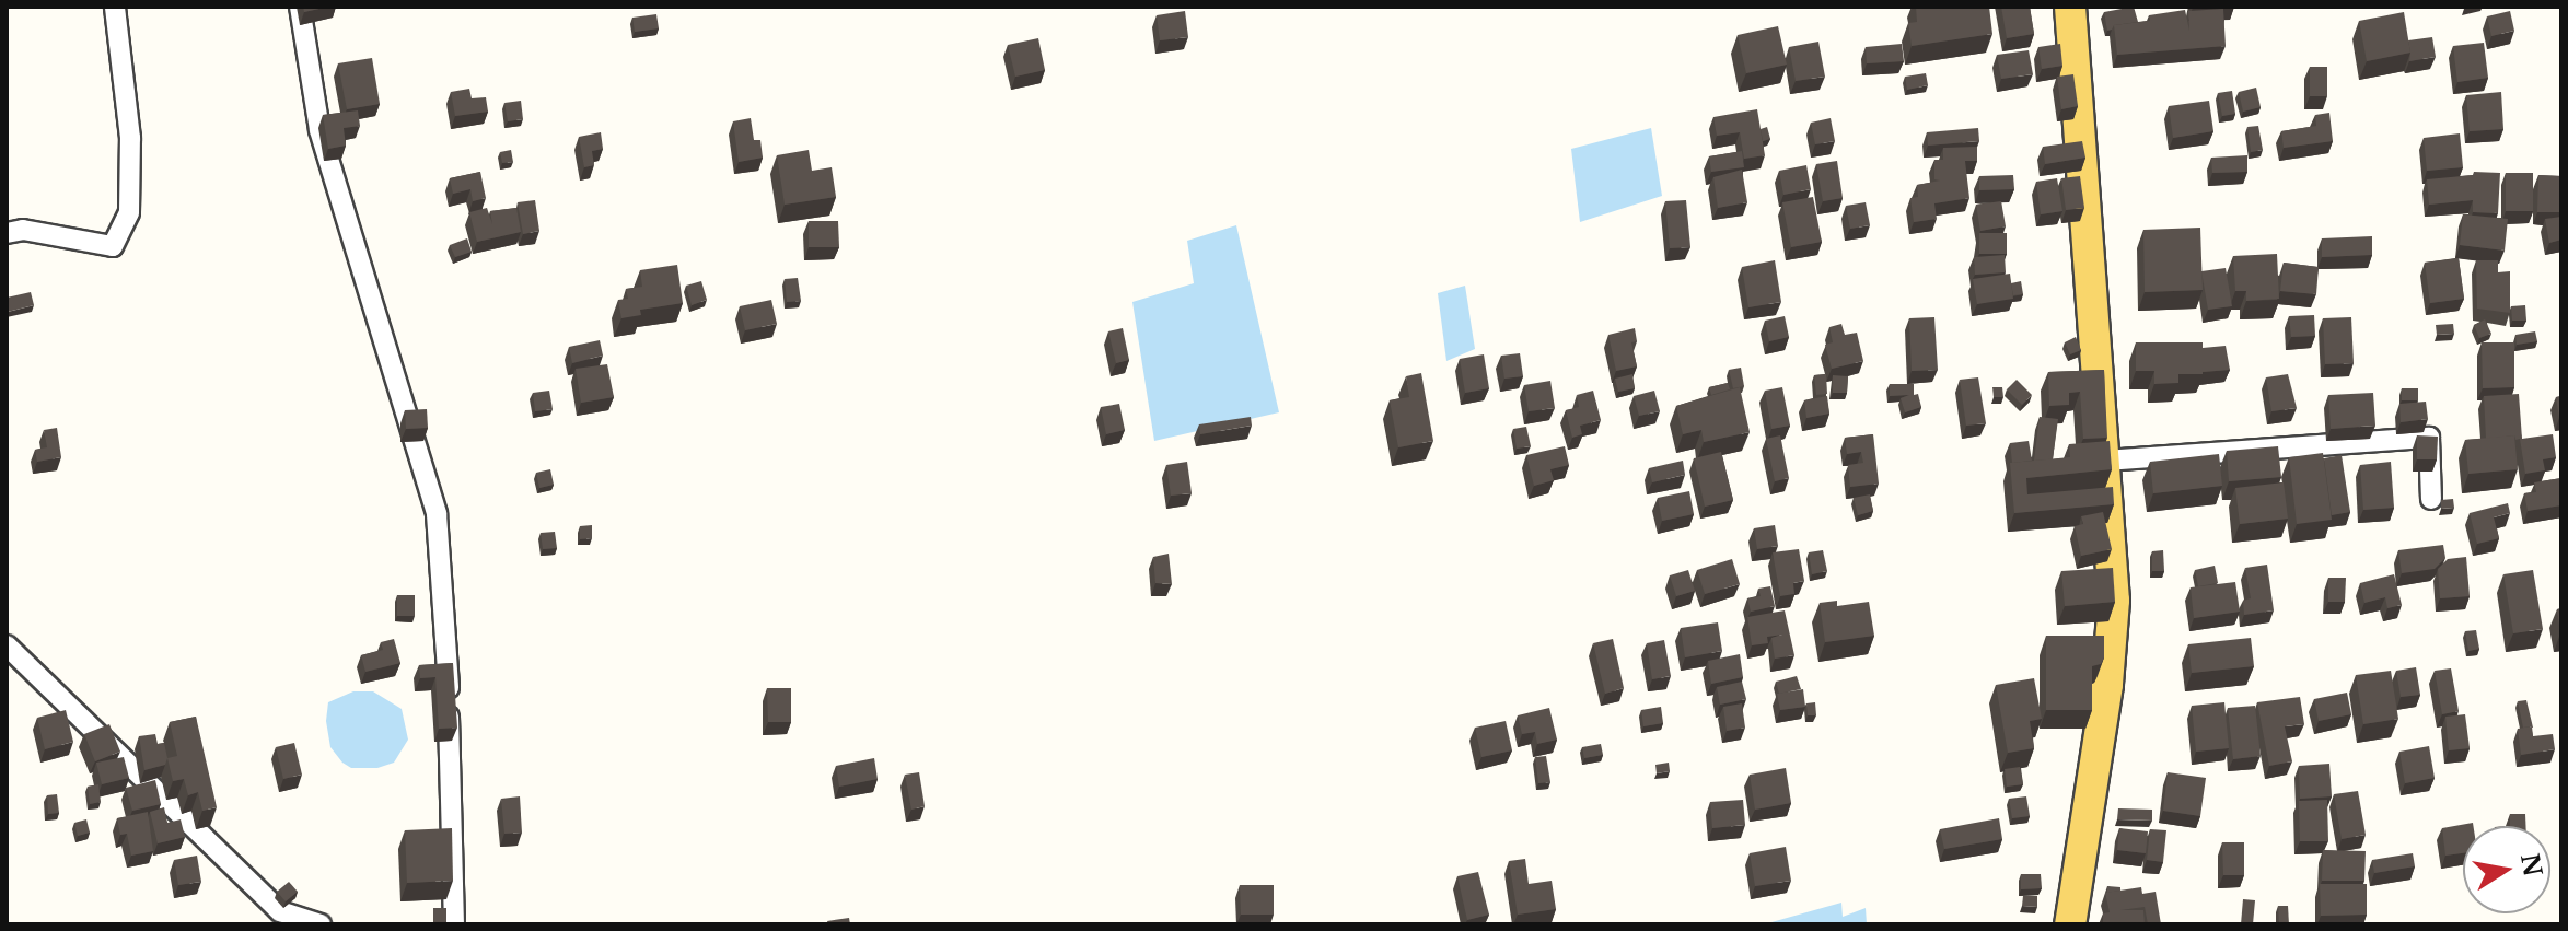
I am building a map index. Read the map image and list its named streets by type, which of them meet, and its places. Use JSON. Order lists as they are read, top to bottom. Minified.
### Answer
{"north":"right"}
